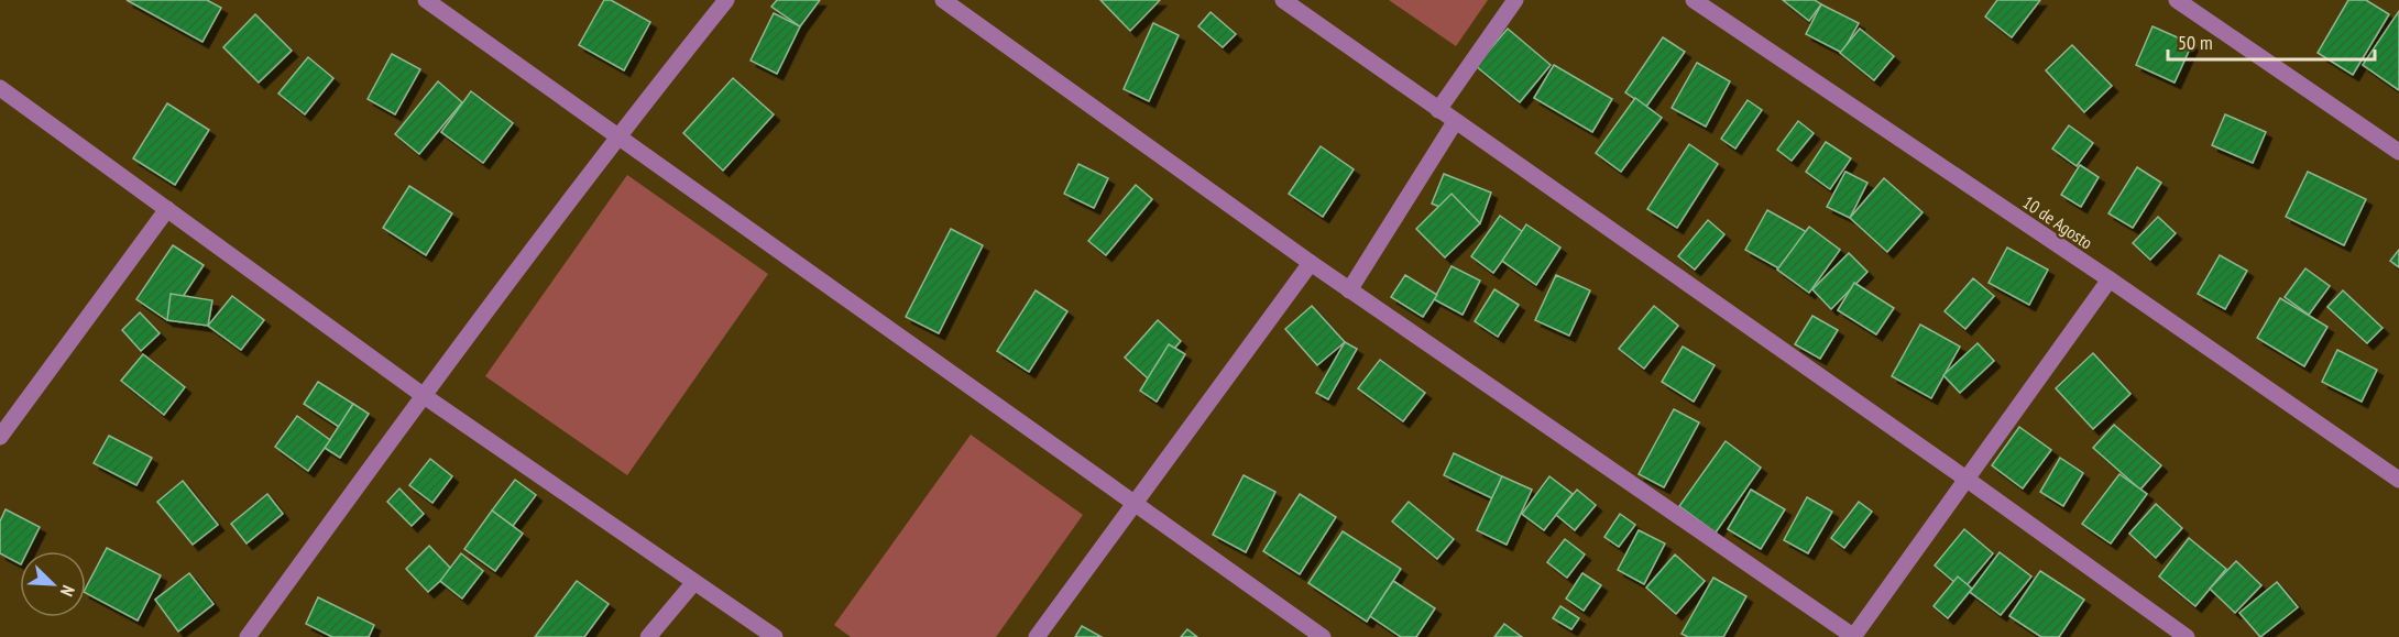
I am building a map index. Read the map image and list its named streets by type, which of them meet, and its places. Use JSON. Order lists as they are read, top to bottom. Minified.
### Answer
{"streets":{"street":["10 de Agosto"]},"scale_bar":"50 m","north":"bottom right"}
